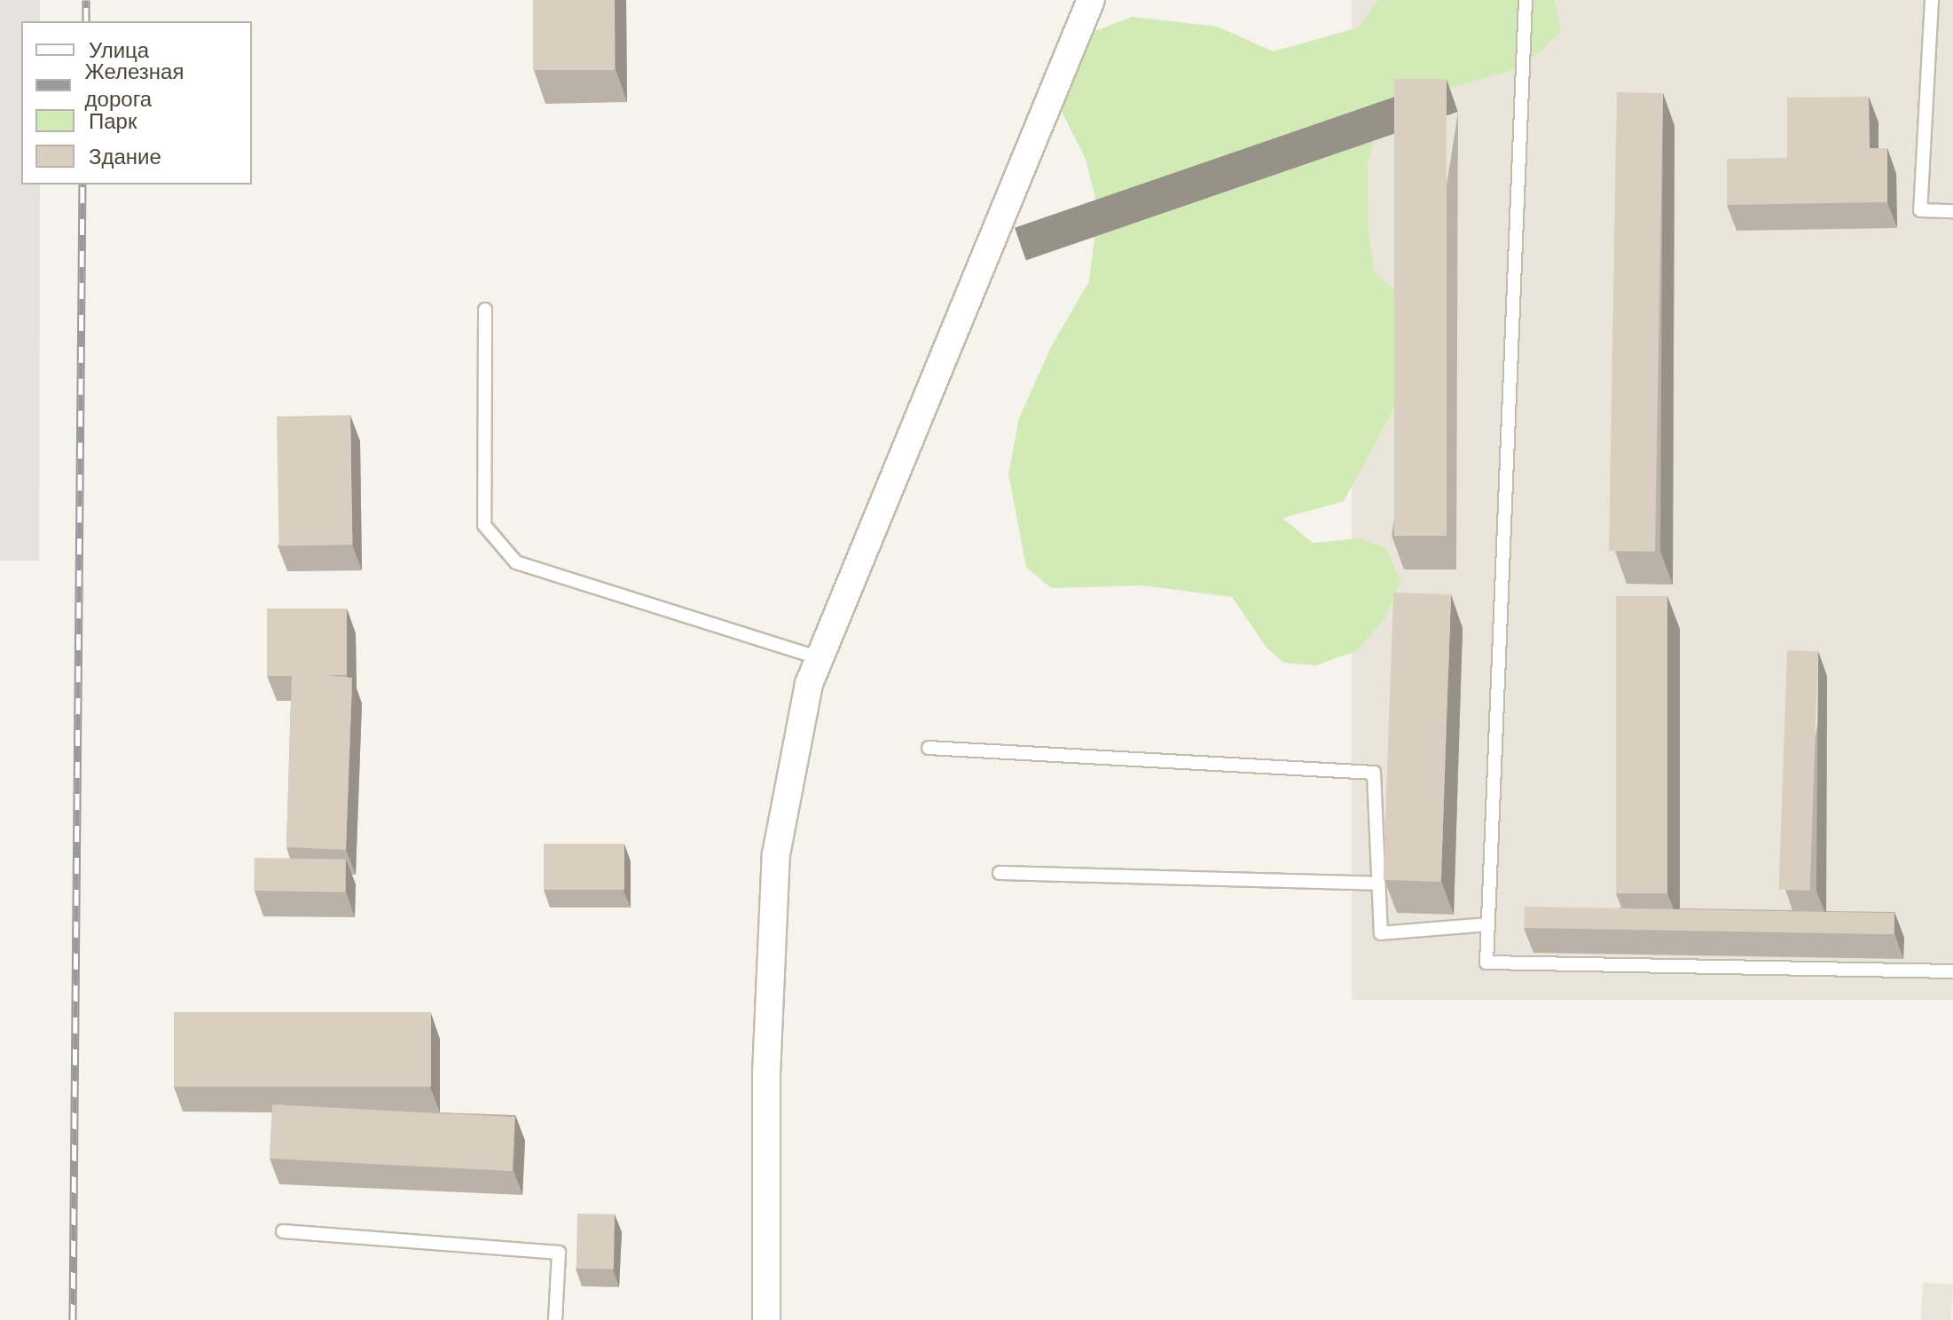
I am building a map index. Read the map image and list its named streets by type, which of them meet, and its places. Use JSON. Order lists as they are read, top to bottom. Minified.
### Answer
{"legend":["Улица","Железная дорога","Парк","Здание"]}
